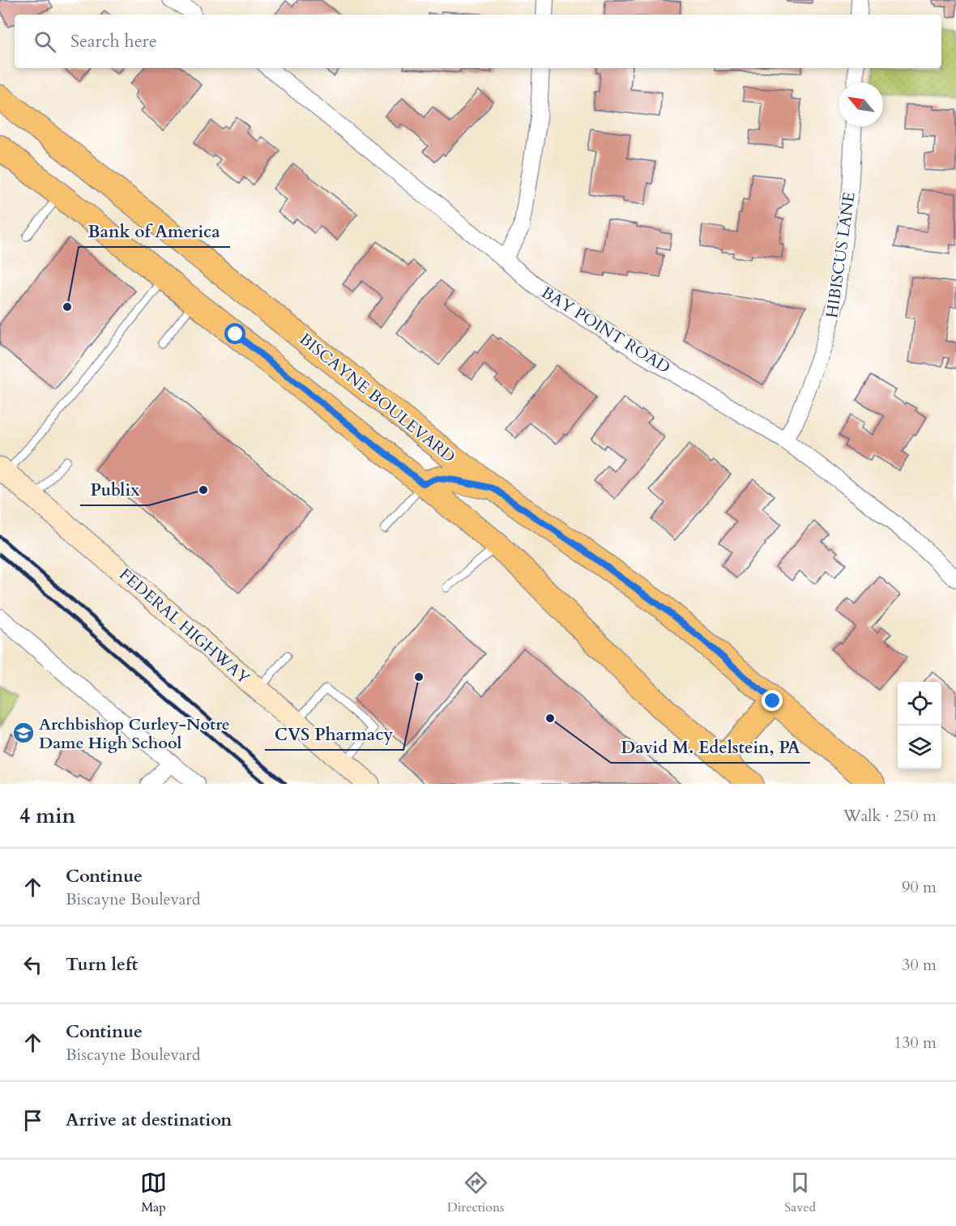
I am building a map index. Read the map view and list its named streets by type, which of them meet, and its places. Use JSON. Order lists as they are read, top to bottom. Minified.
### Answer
{"streets":{"main road":["BISCAYNE BOULEVARD"],"street":["HIBISCUS LANE","BAY POINT ROAD","FEDERAL HIGHWAY"]},"crossings":[["HIBISCUS LANE","BAY POINT ROAD"]],"places":{"other":["Bank of America","Publix","CVS Pharmacy","David M. Edelstein, PA"],"school or university":["Archbishop Curley-Notre Dame High School"]},"north":"top left","page":{"search":"Search here","heading":["4 min","Walk · 250 m"],"list":[["Continue","Biscayne Boulevard","90 m"],["Turn left","30 m"],["Continue","Biscayne Boulevard","130 m"],"Arrive at destination"],"nav":["Map","Directions","Saved"]}}
